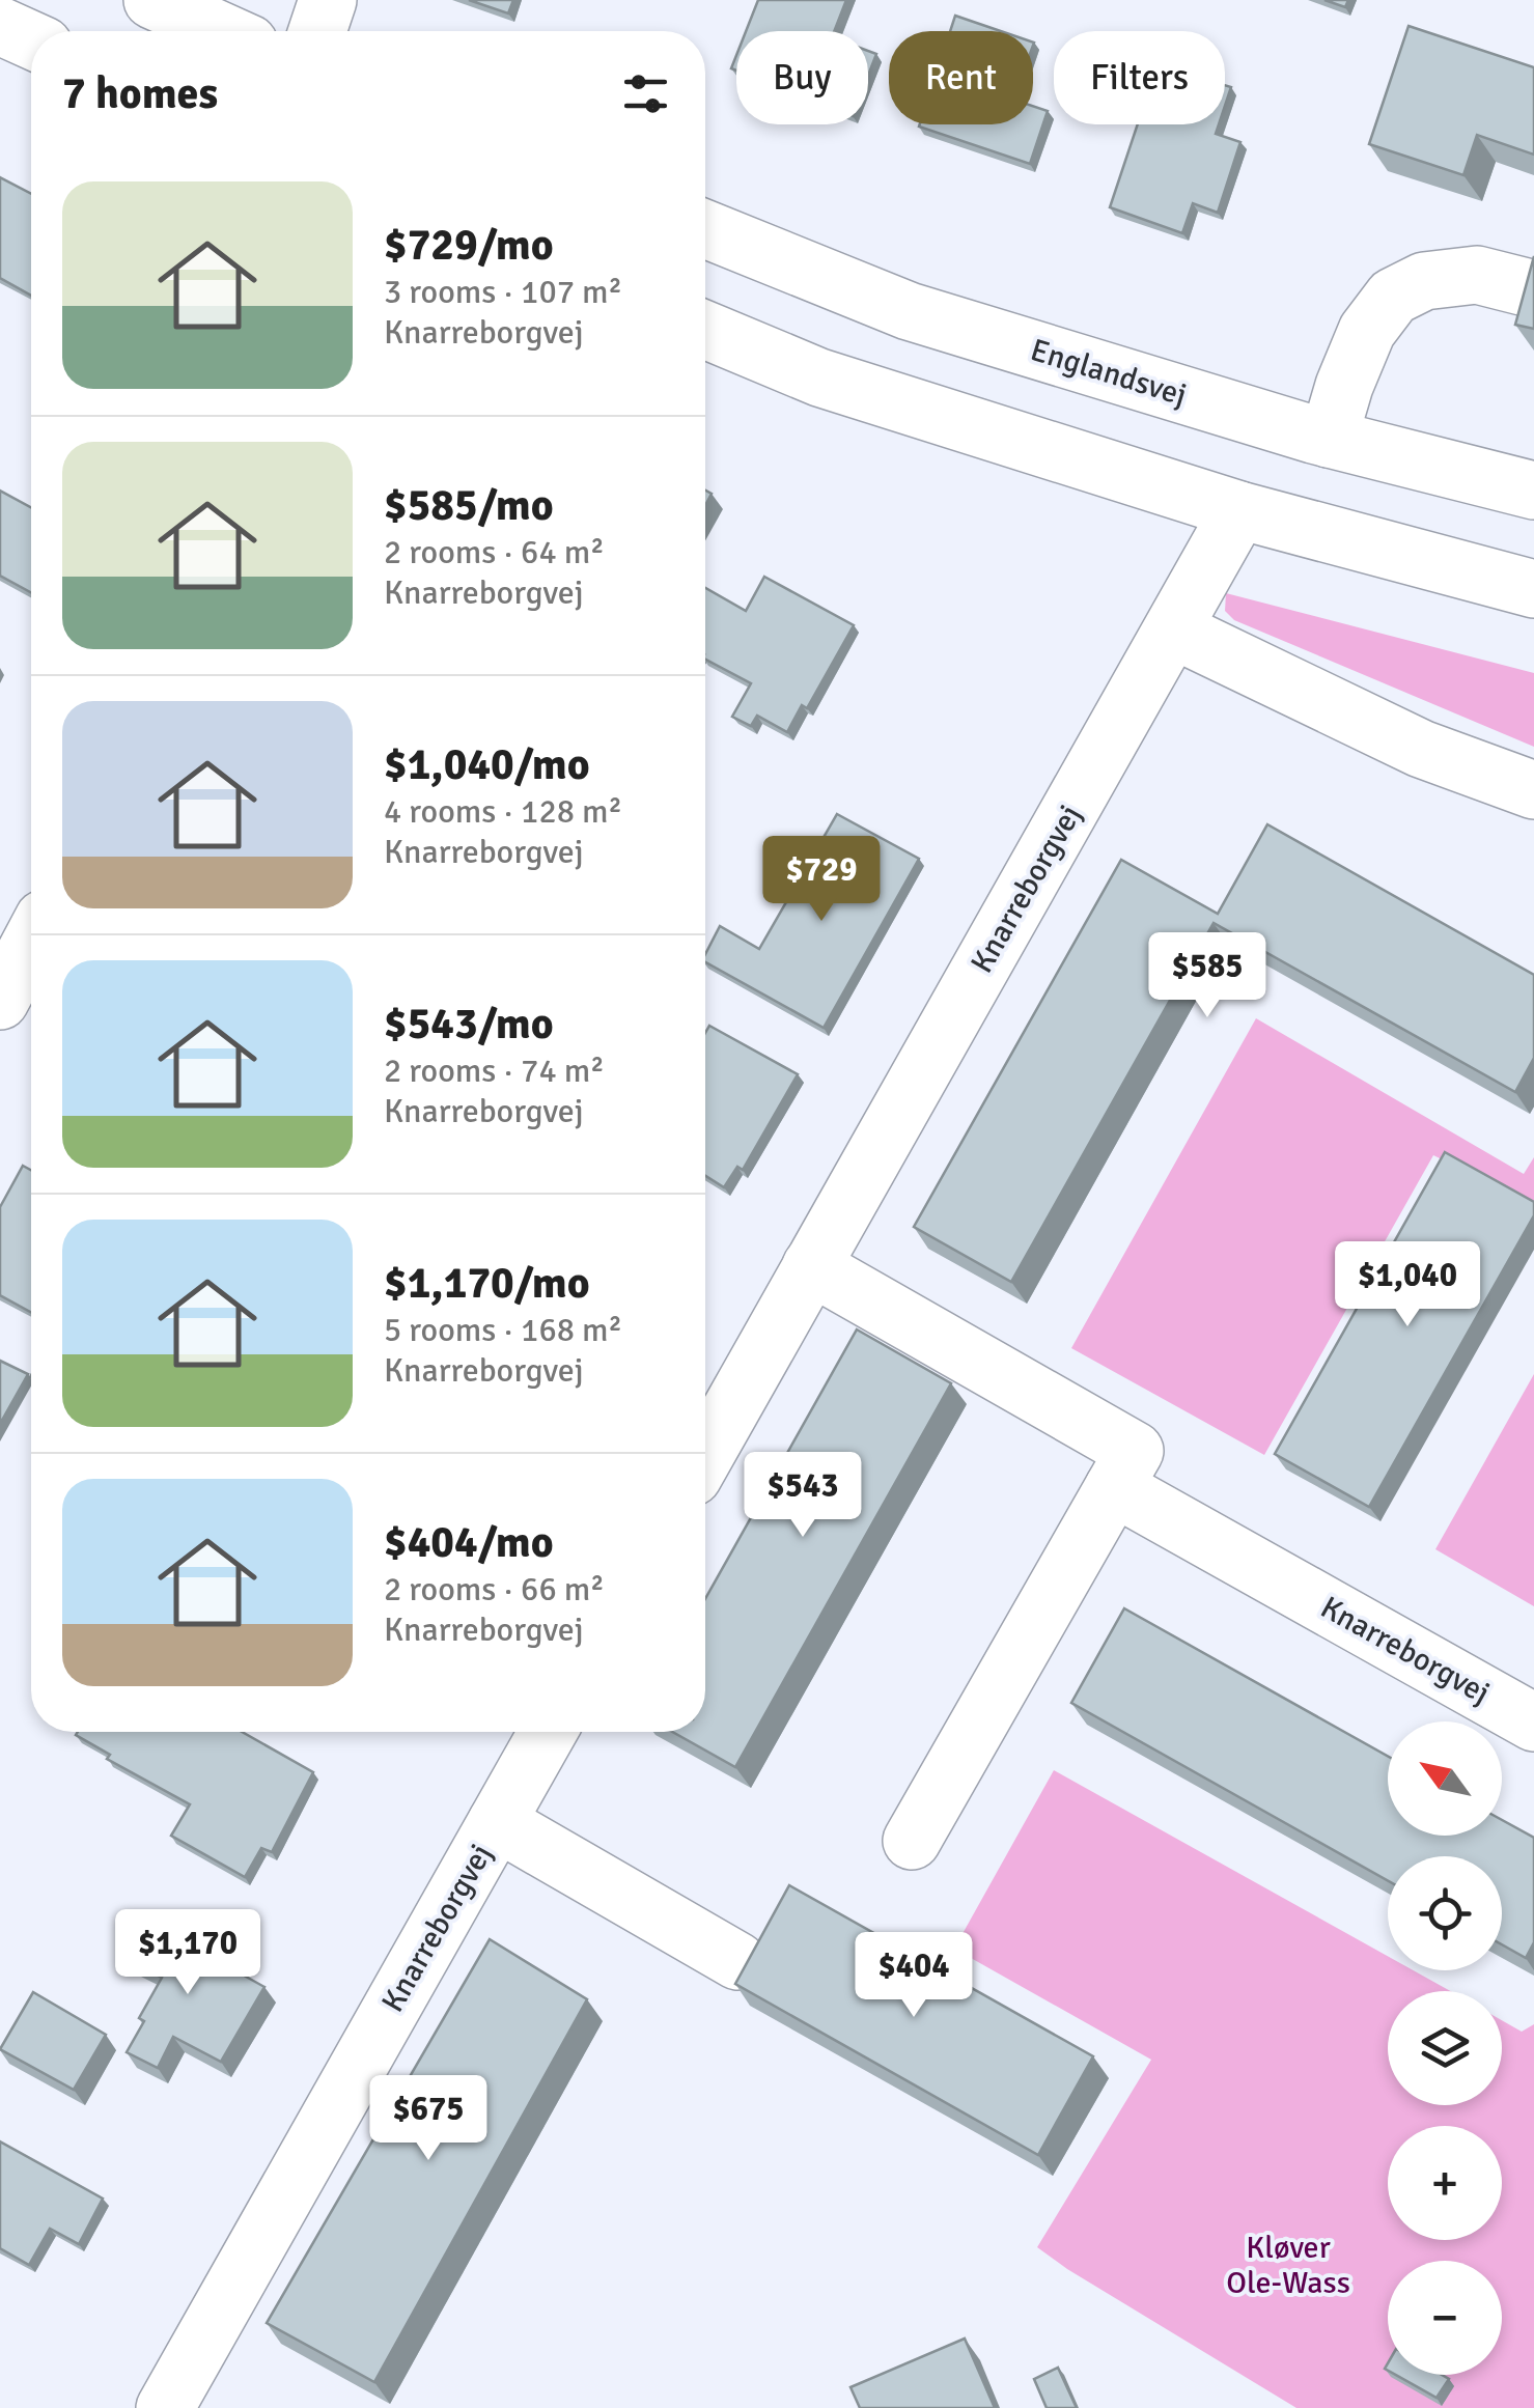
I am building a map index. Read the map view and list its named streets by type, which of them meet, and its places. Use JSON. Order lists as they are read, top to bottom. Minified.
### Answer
{"streets":{"street":["Englandsvej","Knarreborgvej"]},"parks":["Kløver Ole-Wass"],"north":"top left","page":{"chip":["Buy","Rent","Filters"],"heading":"7 homes","list":[{"name":"$729/mo","note":"3 rooms · 107 m² · Knarreborgvej"},{"name":"$585/mo","note":"2 rooms · 64 m² · Knarreborgvej"},{"name":"$1,040/mo","note":"4 rooms · 128 m² · Knarreborgvej"},{"name":"$543/mo","note":"2 rooms · 74 m² · Knarreborgvej"},{"name":"$1,170/mo","note":"5 rooms · 168 m² · Knarreborgvej"},{"name":"$404/mo","note":"2 rooms · 66 m² · Knarreborgvej"}],"price":["$729","$585","$1,040","$543","$1,170","$404","$675"],"map_buttons":["+","−"]}}
